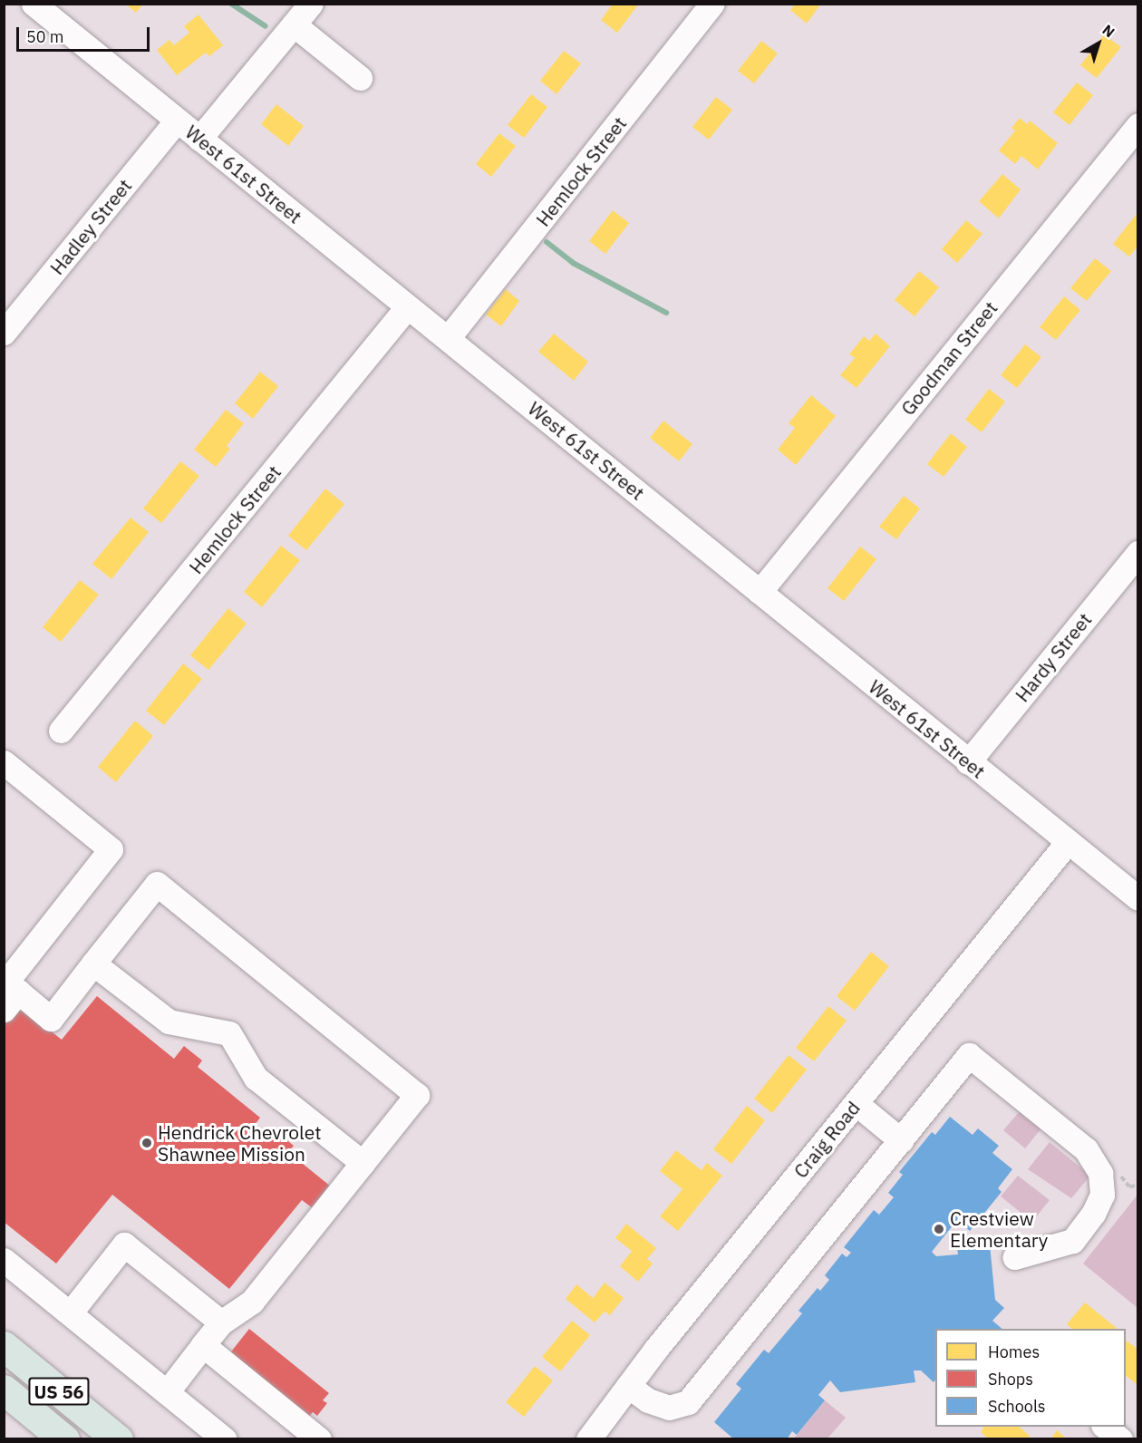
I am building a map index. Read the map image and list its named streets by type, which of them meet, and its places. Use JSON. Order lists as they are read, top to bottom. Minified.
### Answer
{"streets":{"highway":["US 56"],"street":["Hemlock Street","West 61st Street","Hadley Street","Goodman Street","Hardy Street","Craig Road"]},"crossings":[["Hemlock Street","West 61st Street"],["West 61st Street","Hadley Street"],["West 61st Street","Goodman Street"],["West 61st Street","Hardy Street"],["West 61st Street","Craig Road"]],"places":["Hendrick Chevrolet Shawnee Mission","Crestview Elementary"],"legend":["Homes","Shops","Schools"],"scale_bar":"50 m","north":"top right"}
